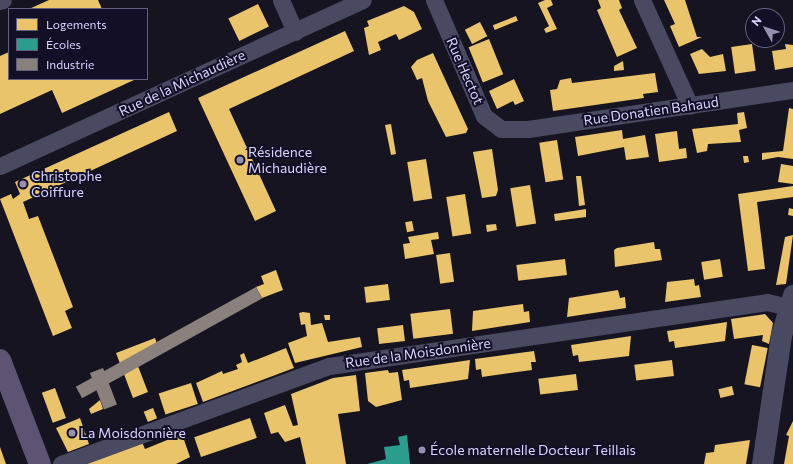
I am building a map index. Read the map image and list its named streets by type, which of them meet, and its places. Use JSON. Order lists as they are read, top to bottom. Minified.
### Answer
{"streets":{"street":["Rue Hectot","Rue de la Michaudière","Rue Donatien Bahaud","Rue de la Moisdonnière"]},"crossings":[["Rue Hectot","Rue Donatien Bahaud"]],"places":["Résidence Michaudière","Christophe Coiffure","La Moisdonnière","École maternelle Docteur Teillais"],"legend":["Logements","Écoles","Industrie"],"north":"top left"}
